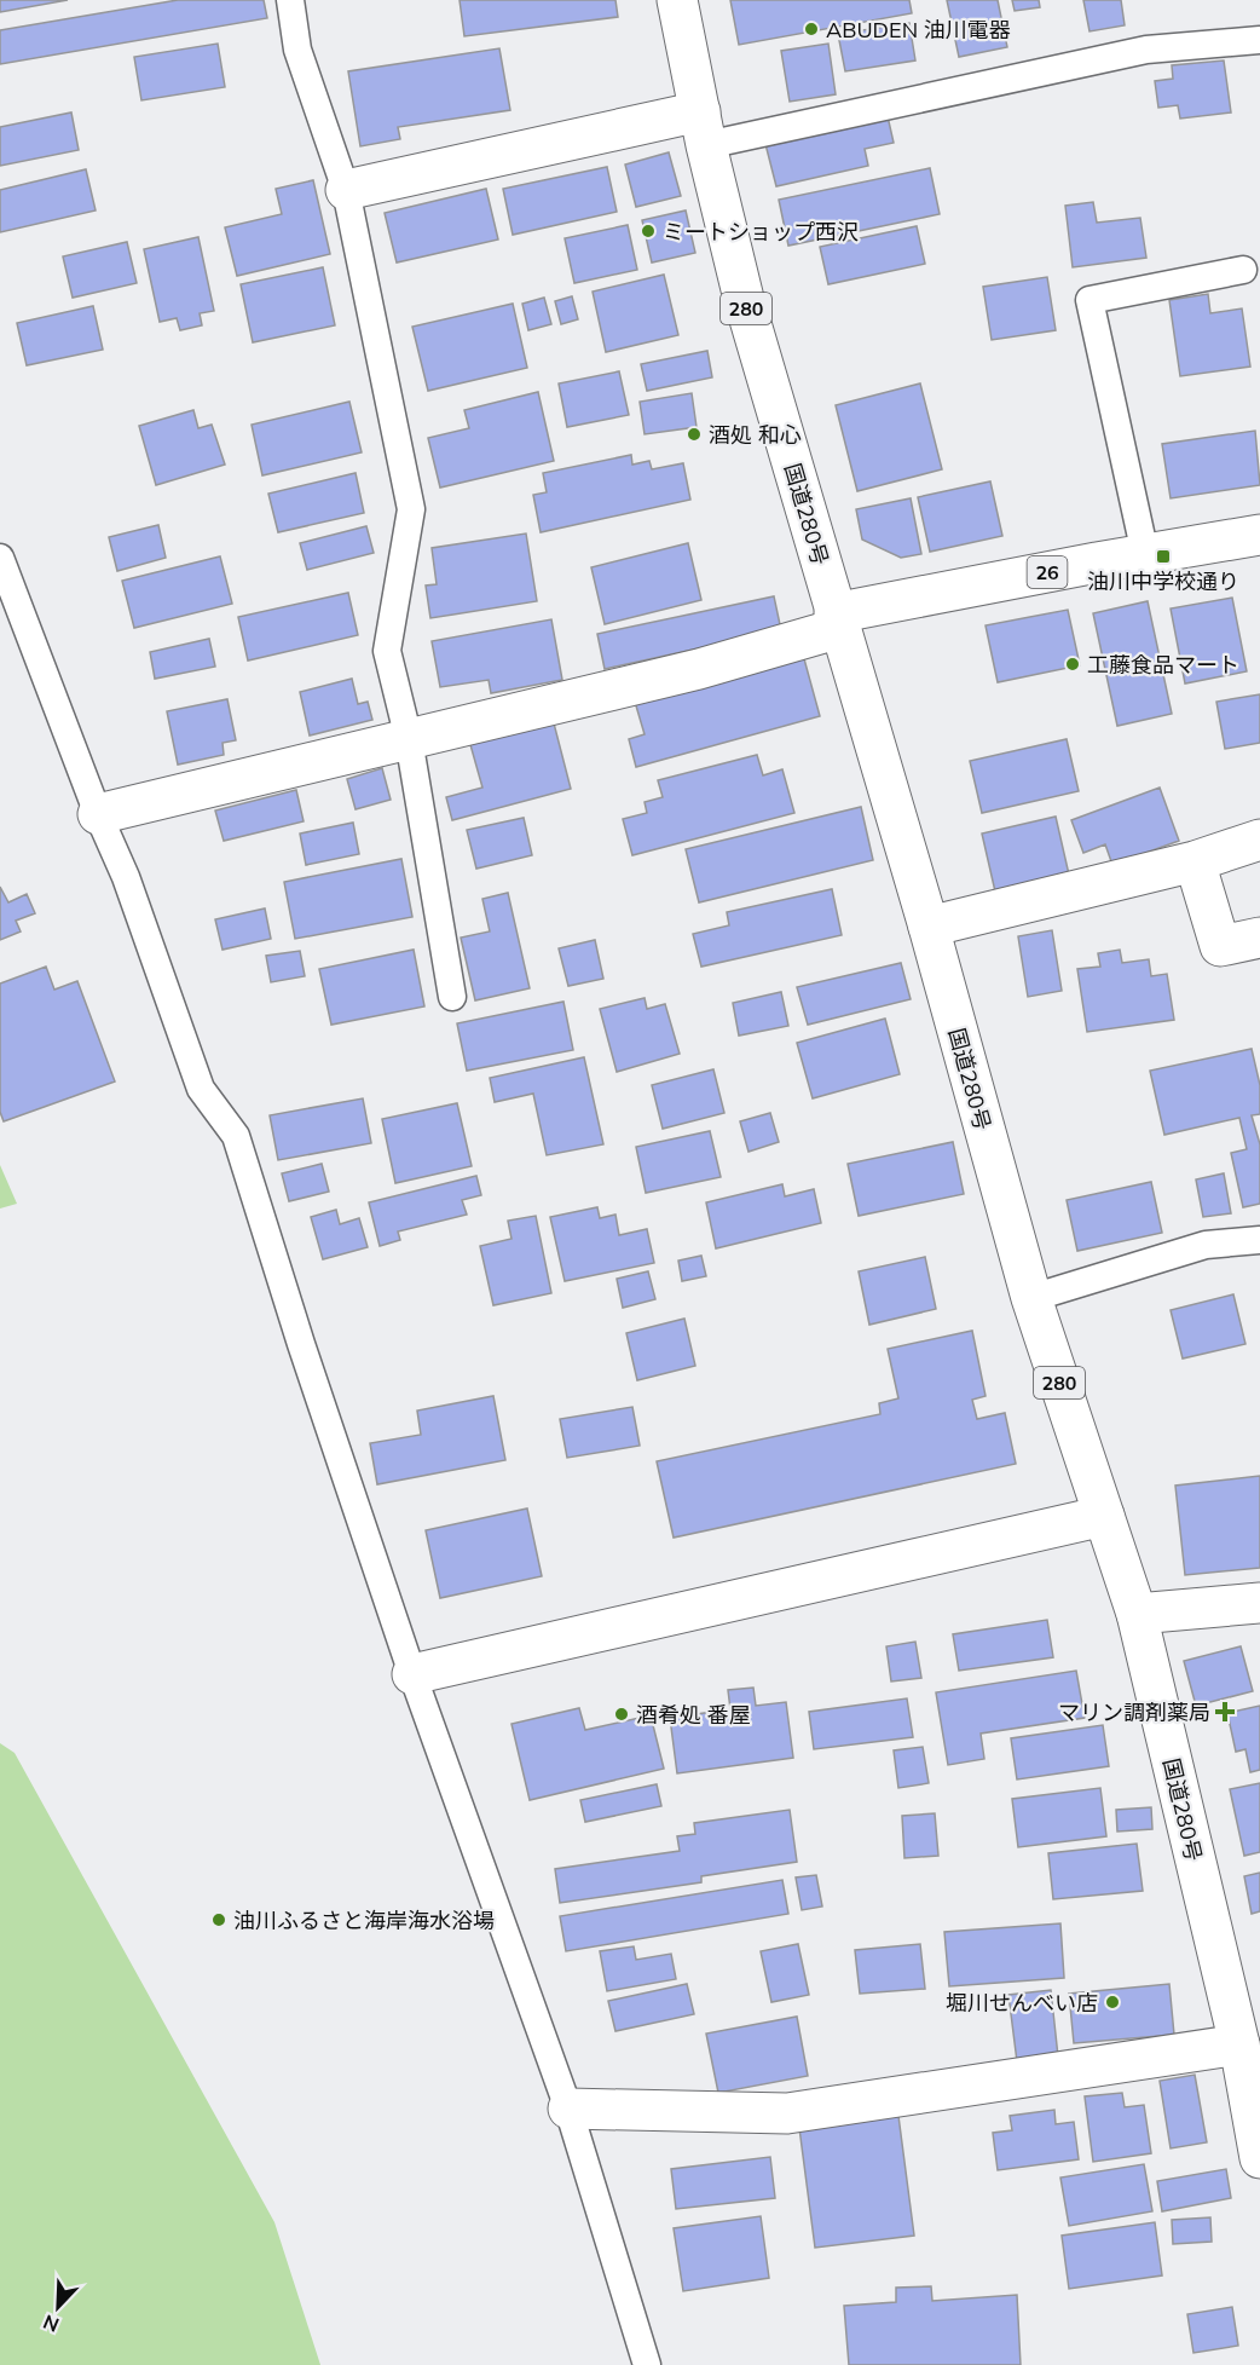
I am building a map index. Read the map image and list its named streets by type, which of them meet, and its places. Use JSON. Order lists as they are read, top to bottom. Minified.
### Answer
{"streets":{"main road":["280","国道280号","26"]},"crossings":[["国道280号","26"]],"places":{"other":["ABUDEN 油川電器","ミートショップ西沢","酒処 和心","工藤食品マート","酒肴処 番屋","油川ふるさと海岸海水浴場","堀川せんべい店"],"transit":["油川中学校通り"],"health":["マリン調剤薬局"]},"north":"bottom left"}
